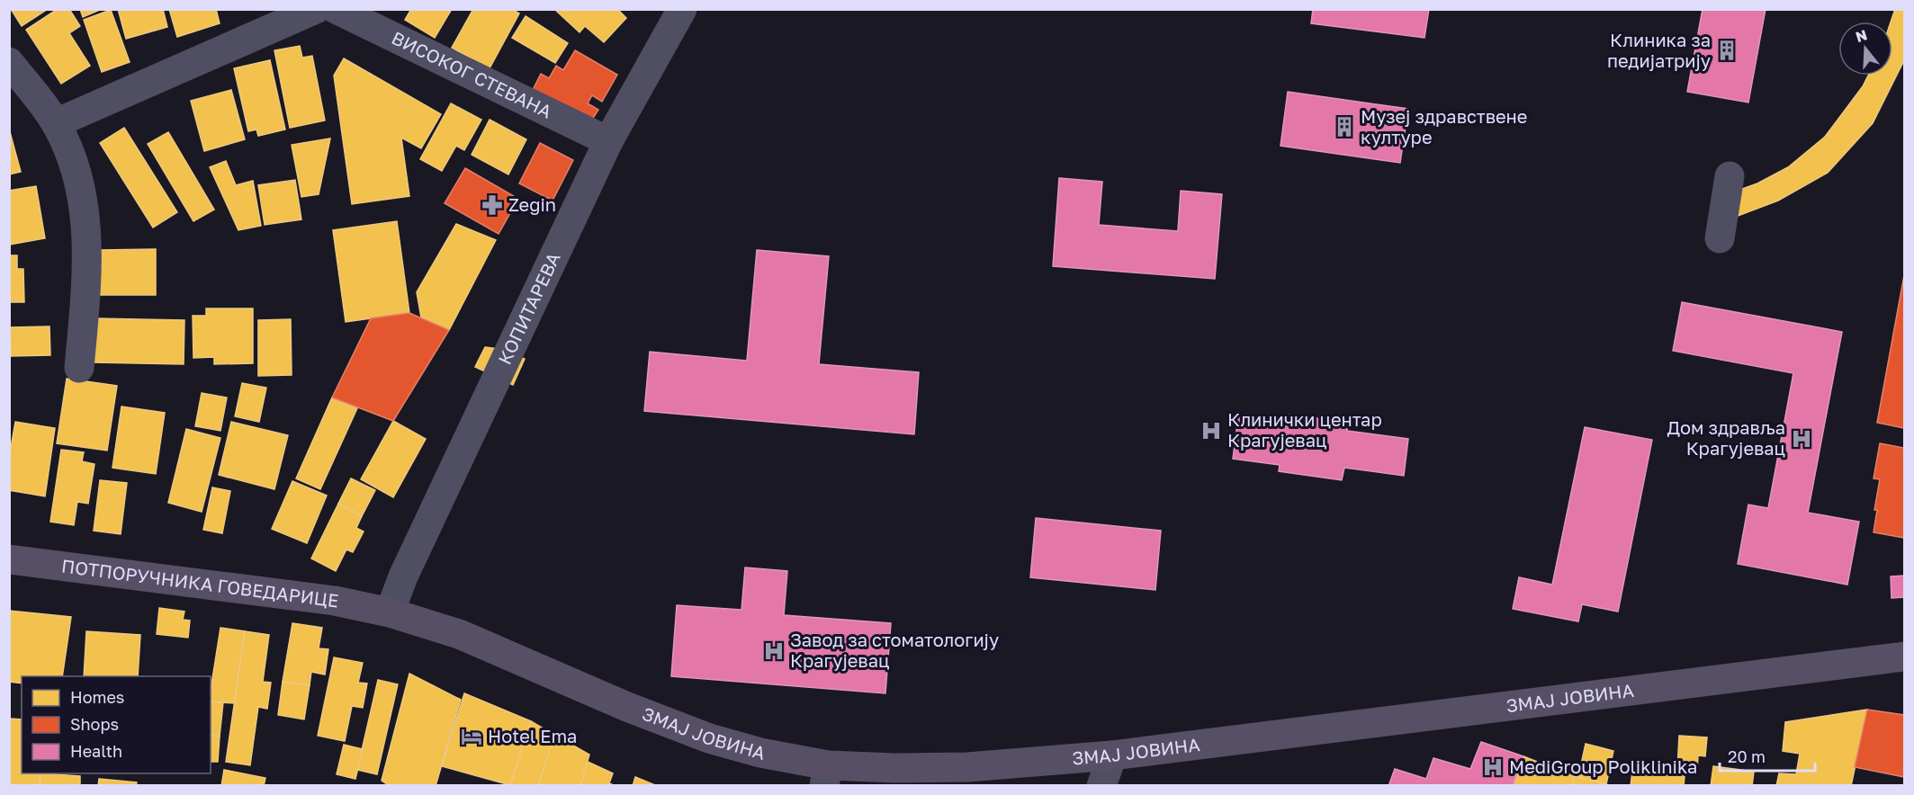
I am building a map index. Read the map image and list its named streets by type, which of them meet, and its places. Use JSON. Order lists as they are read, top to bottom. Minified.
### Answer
{"streets":{"main road":["ПОТПОРУЧНИКА ГОВЕДАРИЦЕ","ЗМАЈ ЈОВИНА"],"street":["ВИСОКОГ СТЕВАНА","КОПИТАРЕВА"]},"crossings":[["ВИСОКОГ СТЕВАНА","КОПИТАРЕВА"],["КОПИТАРЕВА","ПОТПОРУЧНИКА ГОВЕДАРИЦЕ"],["КОПИТАРЕВА","ЗМАЈ ЈОВИНА"],["ПОТПОРУЧНИКА ГОВЕДАРИЦЕ","ЗМАЈ ЈОВИНА"]],"places":{"building":["Клиника за педијатрију","Музеј здравствене културе"],"pharmacy":["Zegin"],"hospital":["Клинички центар Крагујевац","Дом здравља Крагујевац","Завод за стоматологију Крагујевац","MediGroup Poliklinika"],"hotel":["Hotel Ema"]},"legend":["Homes","Shops","Health"],"scale_bar":"20 m","north":"top"}
